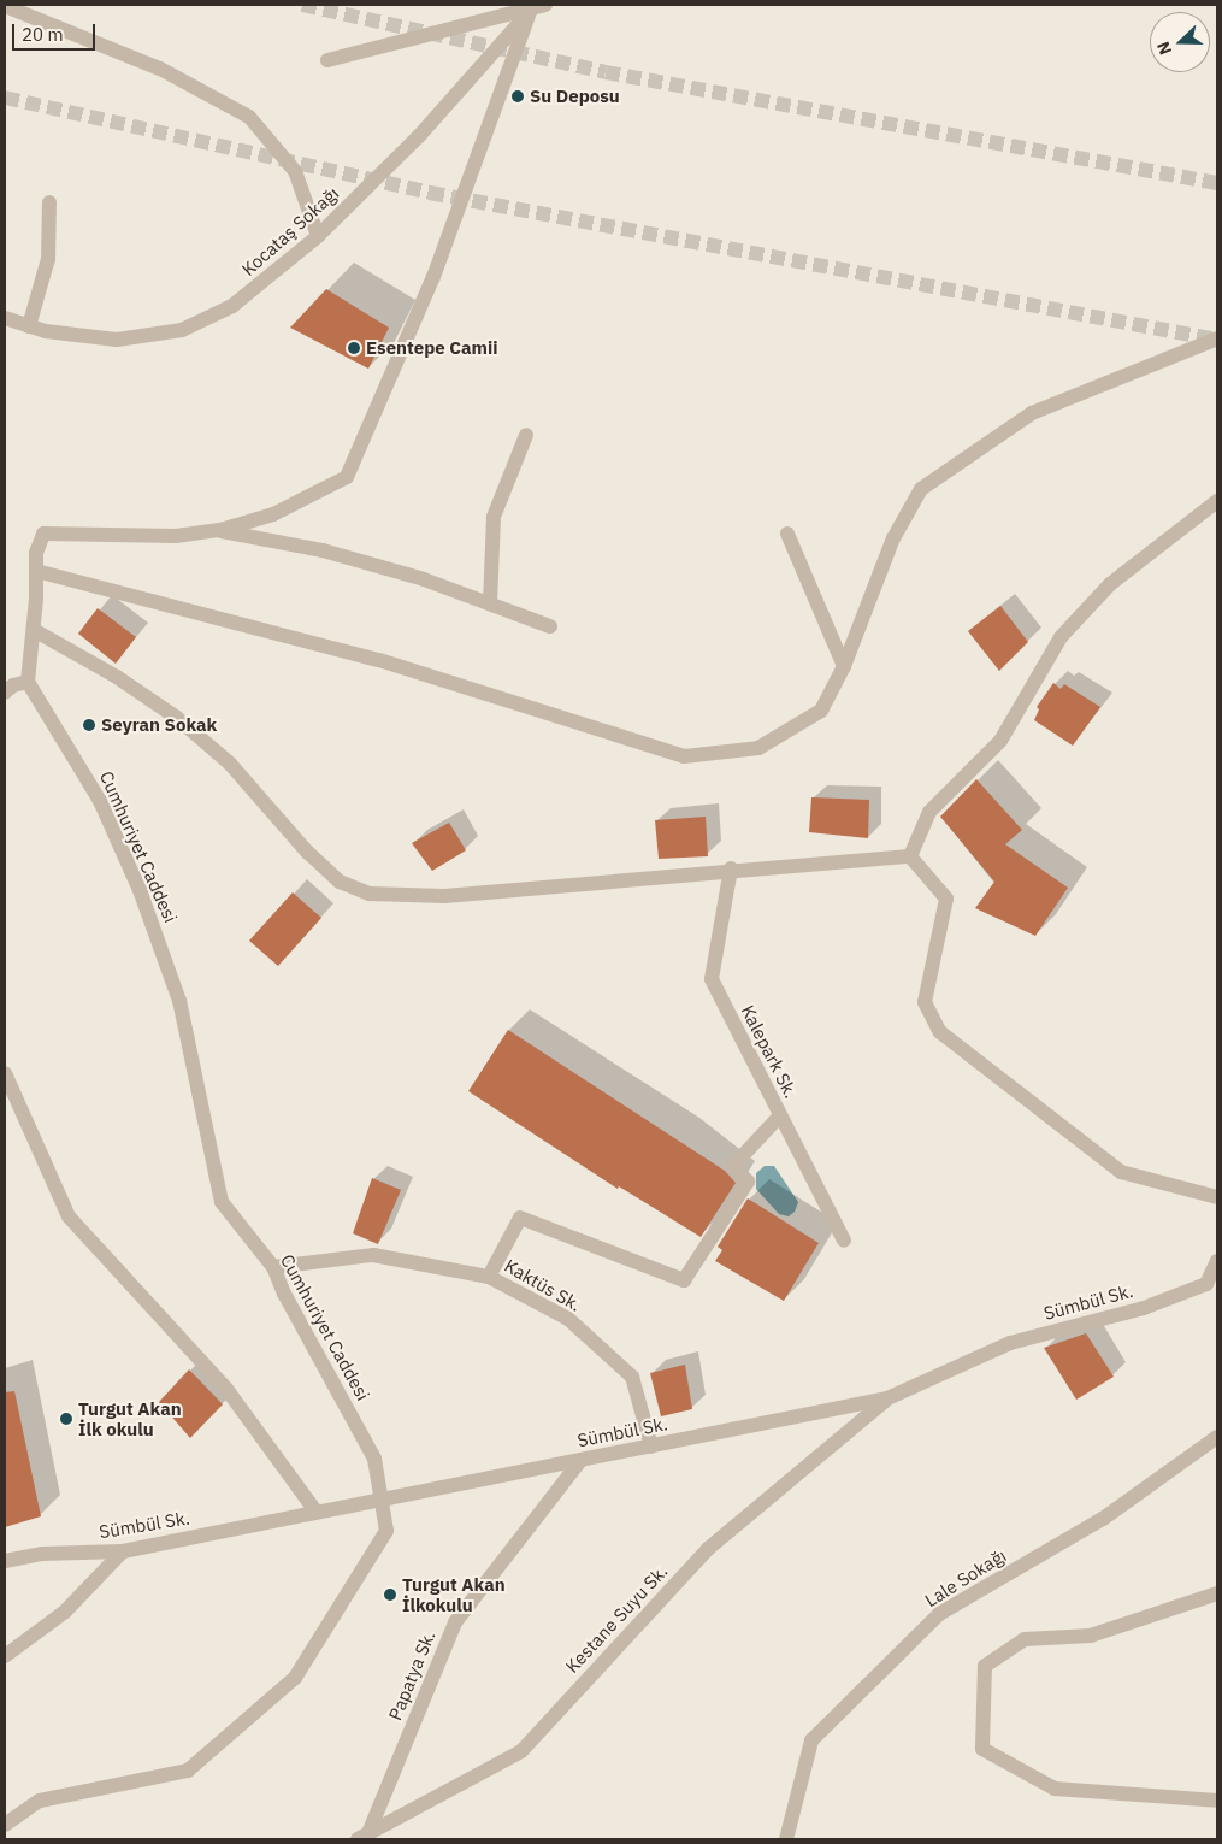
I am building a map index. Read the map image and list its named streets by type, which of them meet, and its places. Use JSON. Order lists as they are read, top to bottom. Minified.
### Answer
{"streets":{"street":["Kocataş Sokağı","Cumhuriyet Caddesi","Kalepark Sk.","Kaktüs Sk.","Sümbül Sk.","Lale Sokağı","Kestane Suyu Sk.","Papatya Sk."]},"crossings":[["Cumhuriyet Caddesi","Kaktüs Sk."],["Cumhuriyet Caddesi","Sümbül Sk."],["Kaktüs Sk.","Sümbül Sk."],["Sümbül Sk.","Kestane Suyu Sk."],["Sümbül Sk.","Papatya Sk."],["Kestane Suyu Sk.","Papatya Sk."]],"places":["Su Deposu","Esentepe Camii","Seyran Sokak","Turgut Akan İlk okulu","Turgut Akan İlkokulu"],"scale_bar":"20 m","north":"left"}
